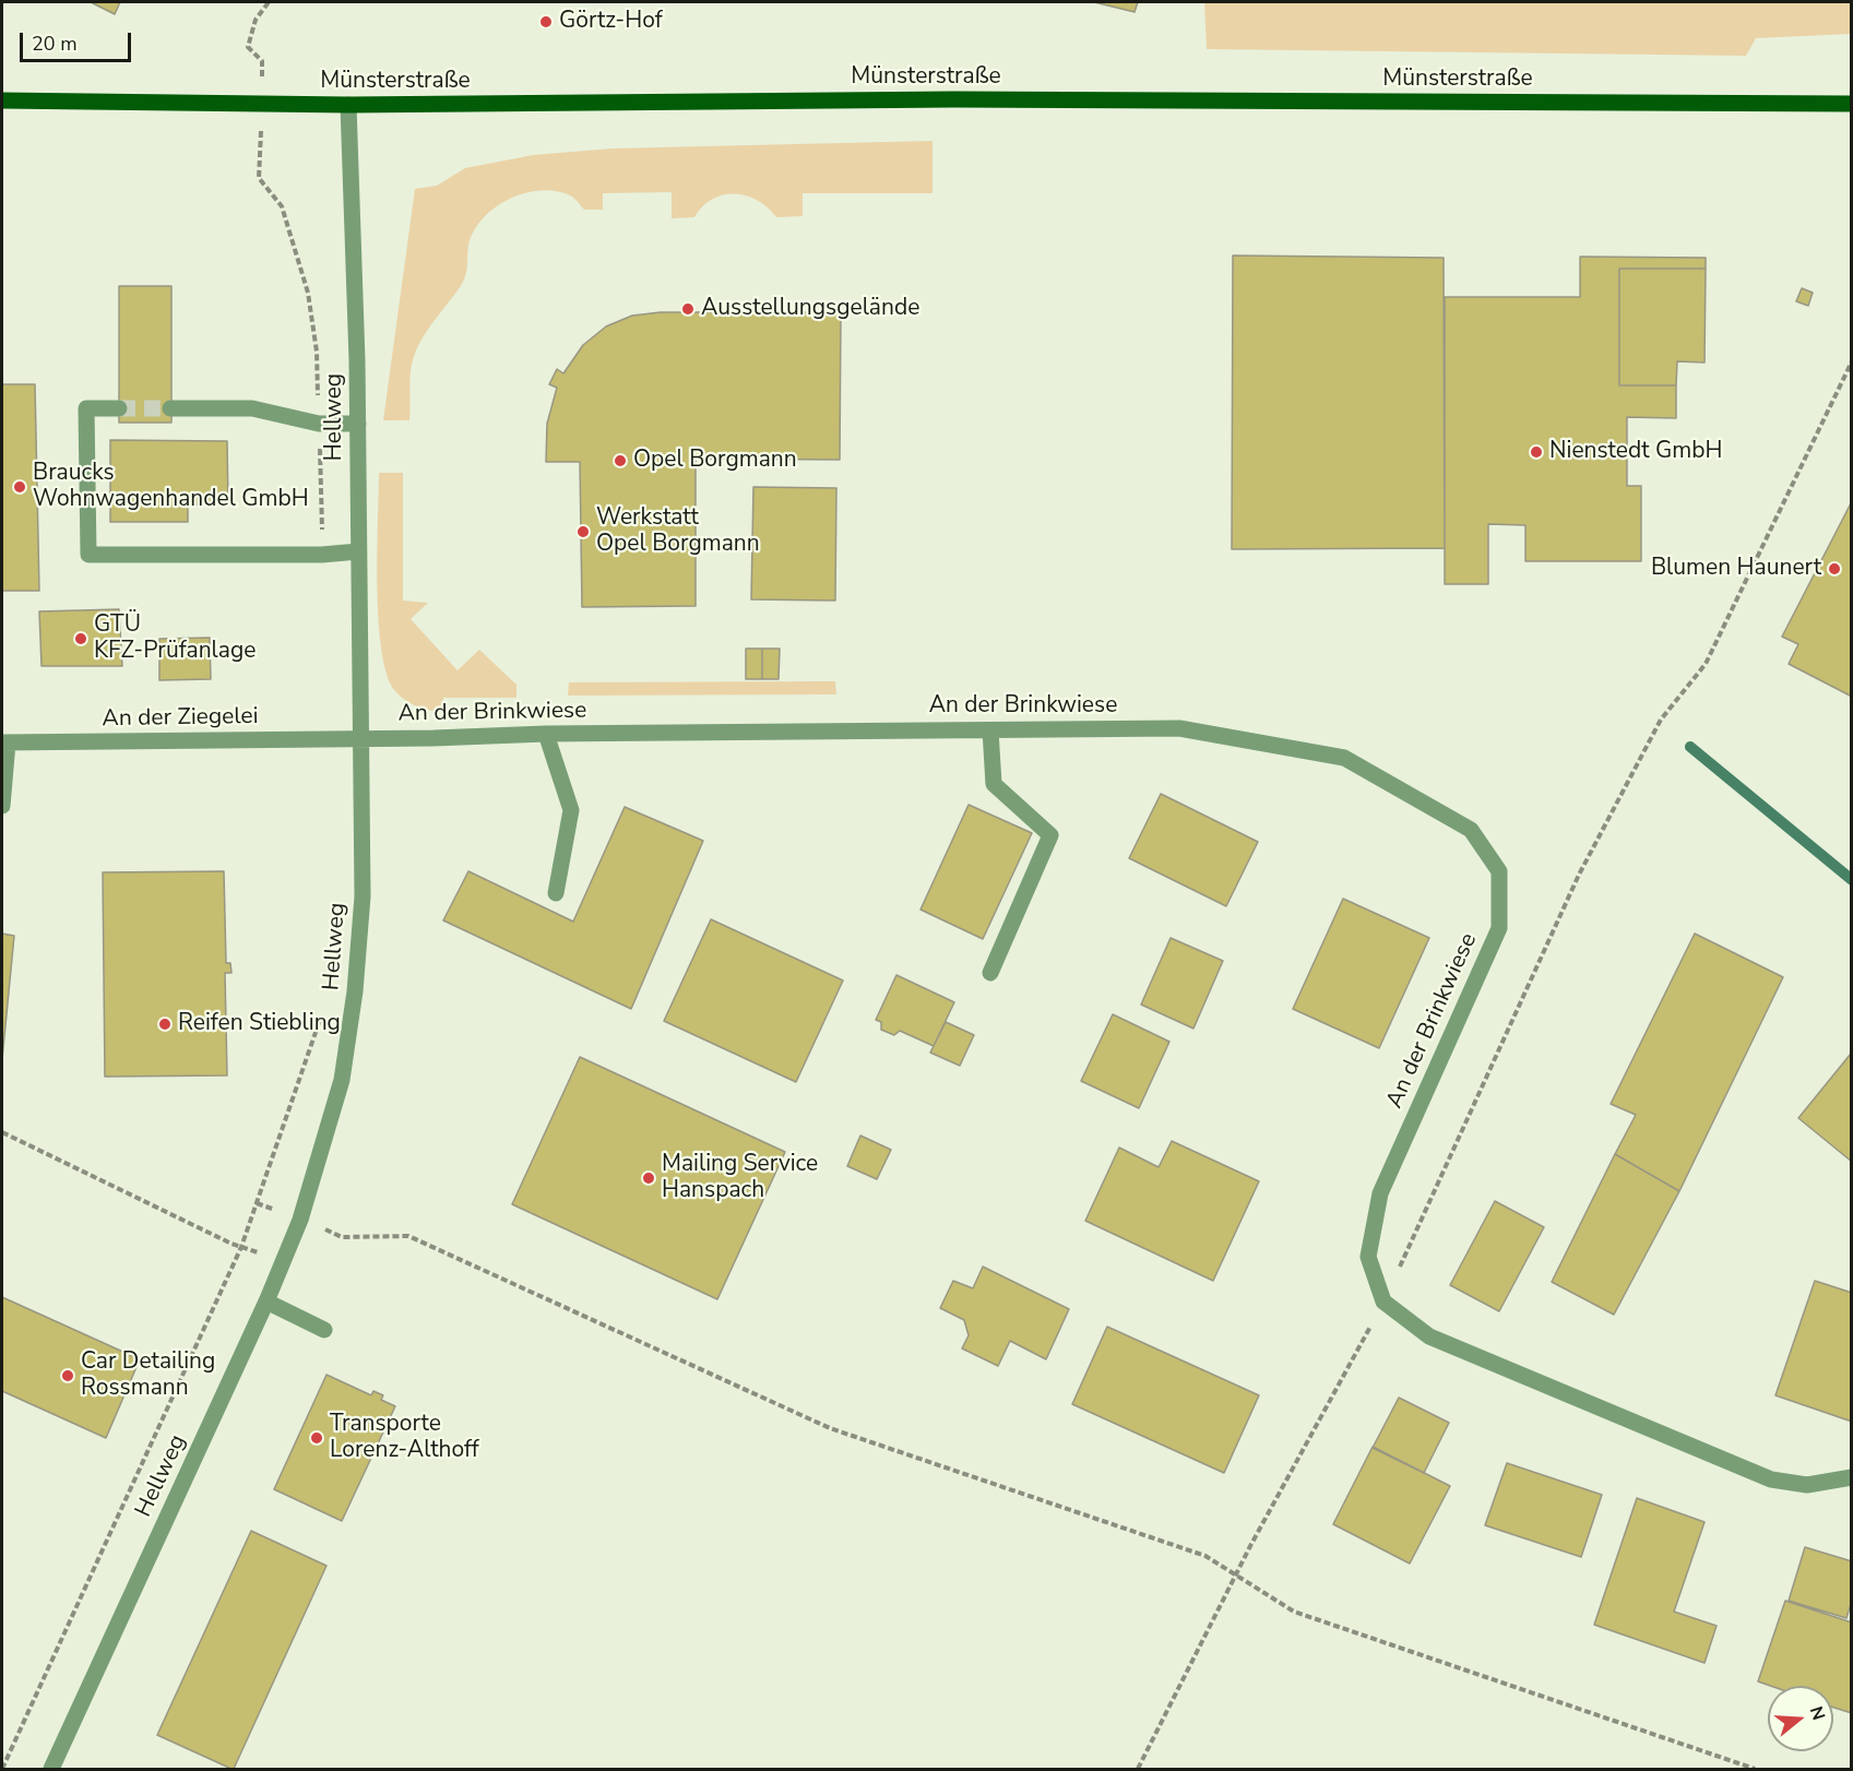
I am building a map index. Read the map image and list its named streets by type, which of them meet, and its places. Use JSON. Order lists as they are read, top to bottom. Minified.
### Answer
{"streets":{"main road":["Münsterstraße"],"street":["Hellweg","An der Brinkwiese","An der Ziegelei"]},"crossings":[["Münsterstraße","Hellweg"],["Hellweg","An der Brinkwiese"],["Hellweg","An der Ziegelei"],["An der Brinkwiese","An der Ziegelei"]],"places":["Görtz-Hof","Ausstellungsgelände","Nienstedt GmbH","Opel Borgmann","Braucks Wohnwagenhandel GmbH","Werkstatt Opel Borgmann","Blumen Haunert","GTÜ KFZ-Prüfanlage","Reifen Stiebling","Mailing Service Hanspach","Car Detailing Rossmann","Transporte Lorenz-Althoff"],"scale_bar":"20 m","north":"right"}
